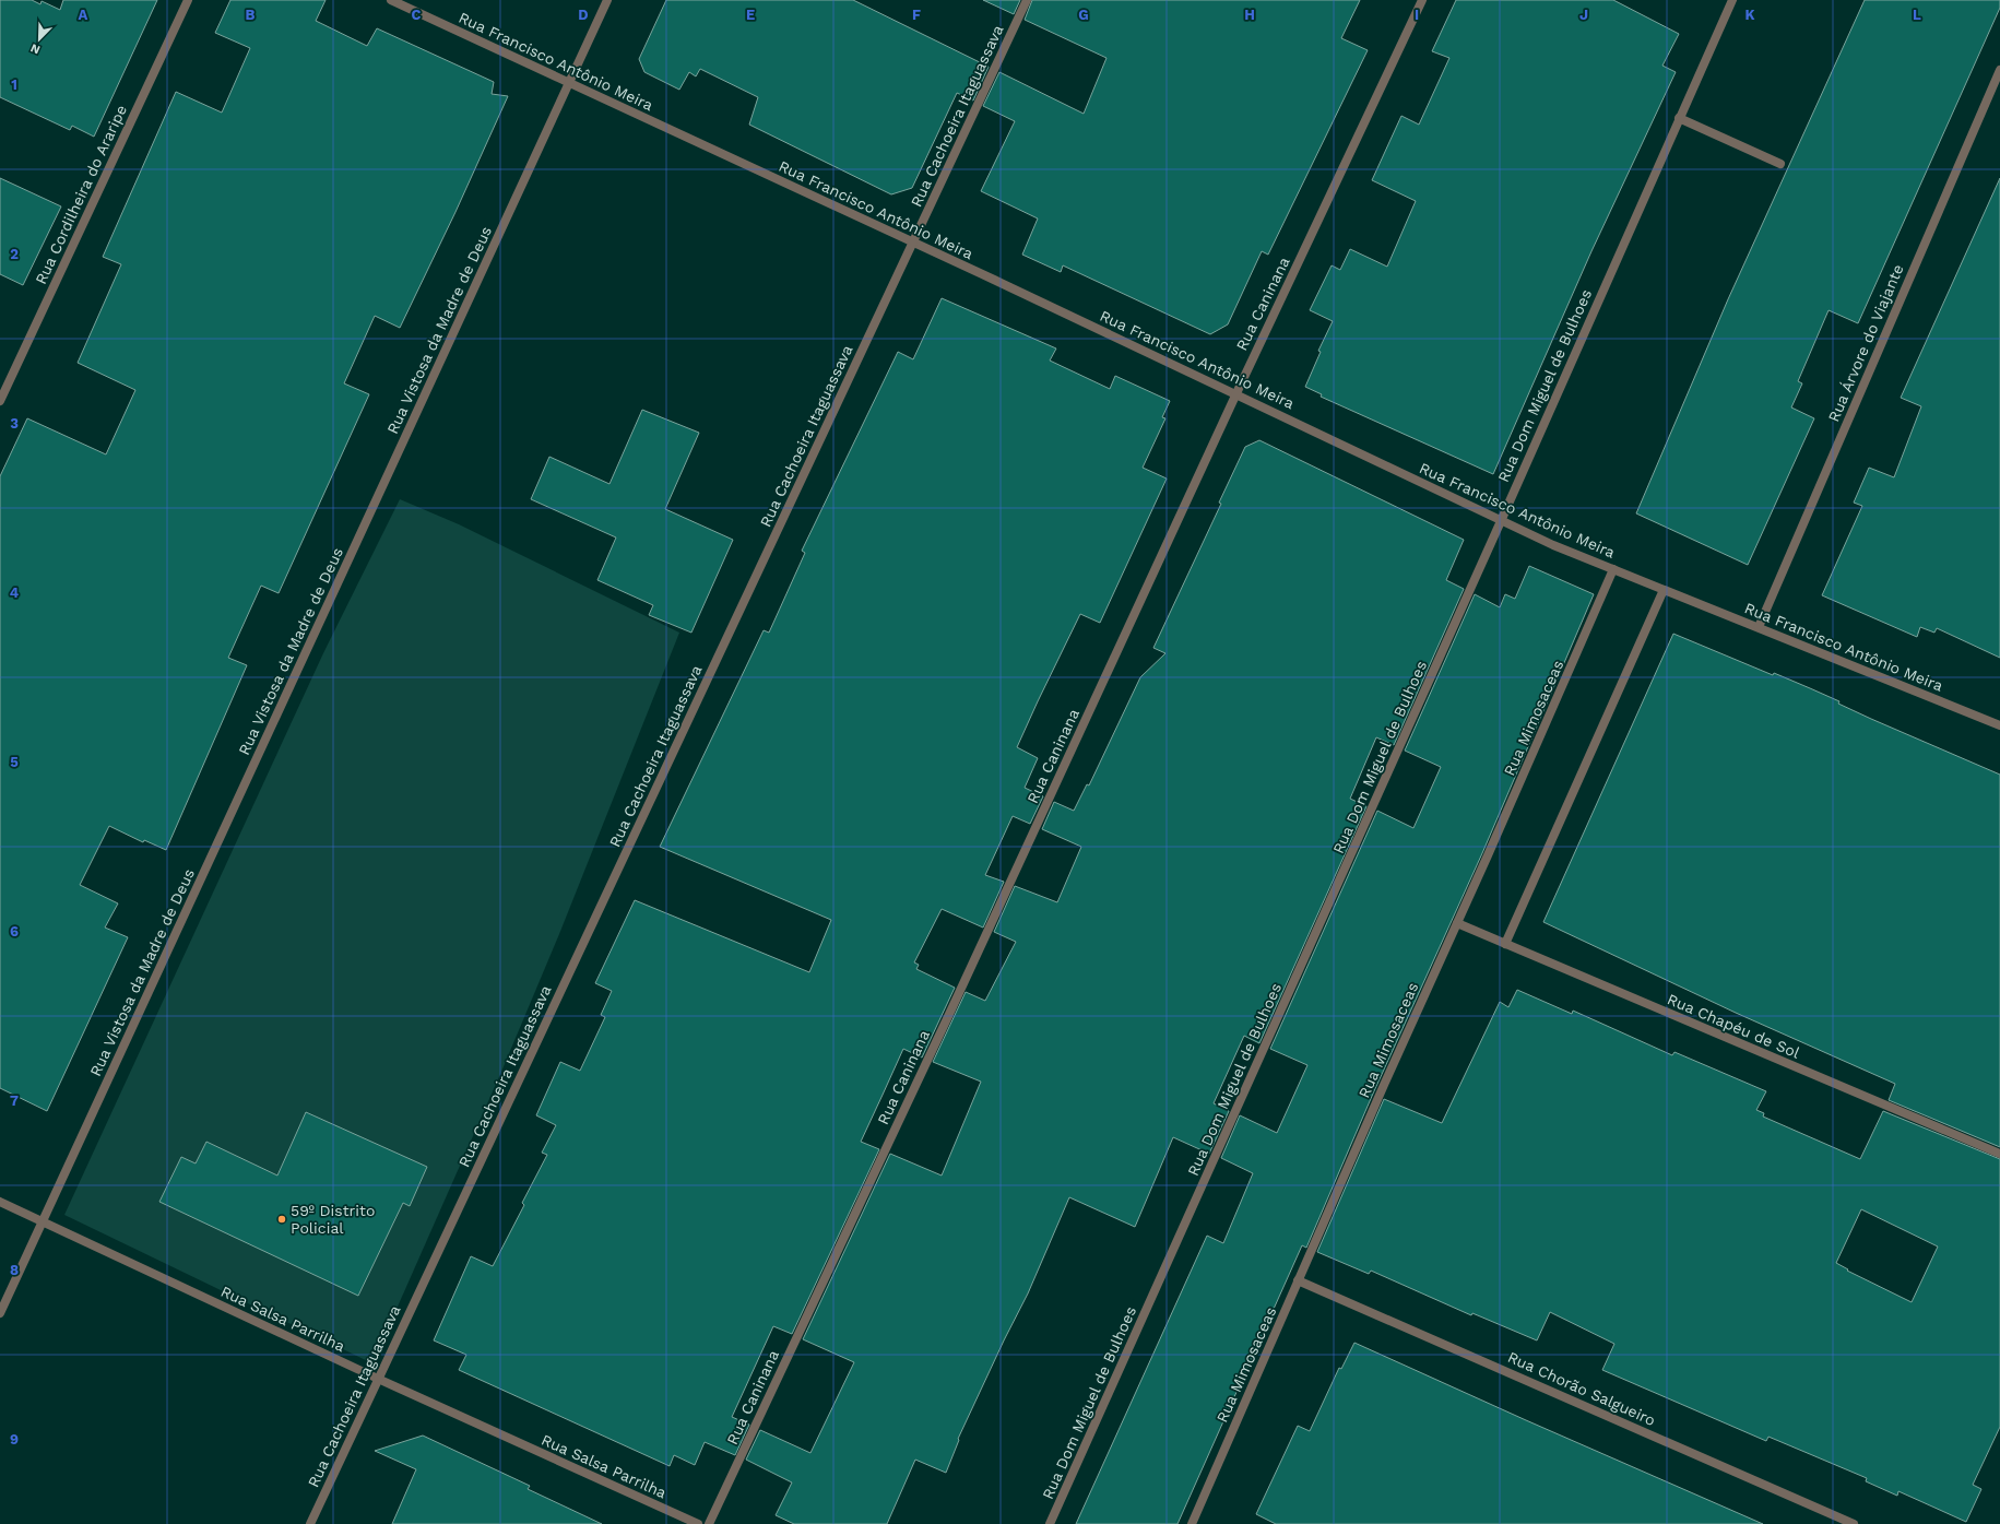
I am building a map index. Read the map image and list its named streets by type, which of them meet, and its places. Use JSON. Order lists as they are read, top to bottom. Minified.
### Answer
{"streets":{"street":["Rua Francisco Antônio Meira","Rua Cachoeira Itaguassava","Rua Cordilheira do Araripe","Rua Caninana","Rua Vistosa da Madre de Deus","Rua Árvore do Viajante","Rua Dom Miguel de Bulhoes","Rua Mimosaceas","Rua Chapéu de Sol","Rua Salsa Parrilha","Rua Chorão Salgueiro"]},"crossings":[["Rua Francisco Antônio Meira","Rua Cachoeira Itaguassava"],["Rua Francisco Antônio Meira","Rua Caninana"],["Rua Francisco Antônio Meira","Rua Vistosa da Madre de Deus"],["Rua Francisco Antônio Meira","Rua Árvore do Viajante"],["Rua Francisco Antônio Meira","Rua Dom Miguel de Bulhoes"],["Rua Francisco Antônio Meira","Rua Mimosaceas"],["Rua Cachoeira Itaguassava","Rua Salsa Parrilha"],["Rua Vistosa da Madre de Deus","Rua Salsa Parrilha"],["Rua Mimosaceas","Rua Chapéu de Sol"],["Rua Mimosaceas","Rua Chorão Salgueiro"]],"places":["59º Distrito Policial"],"north":"bottom left","grid":{"columns":["A","B","C","D","E","F","G","H","I","J","K","L"],"rows":["1","2","3","4","5","6","7","8","9"]}}
